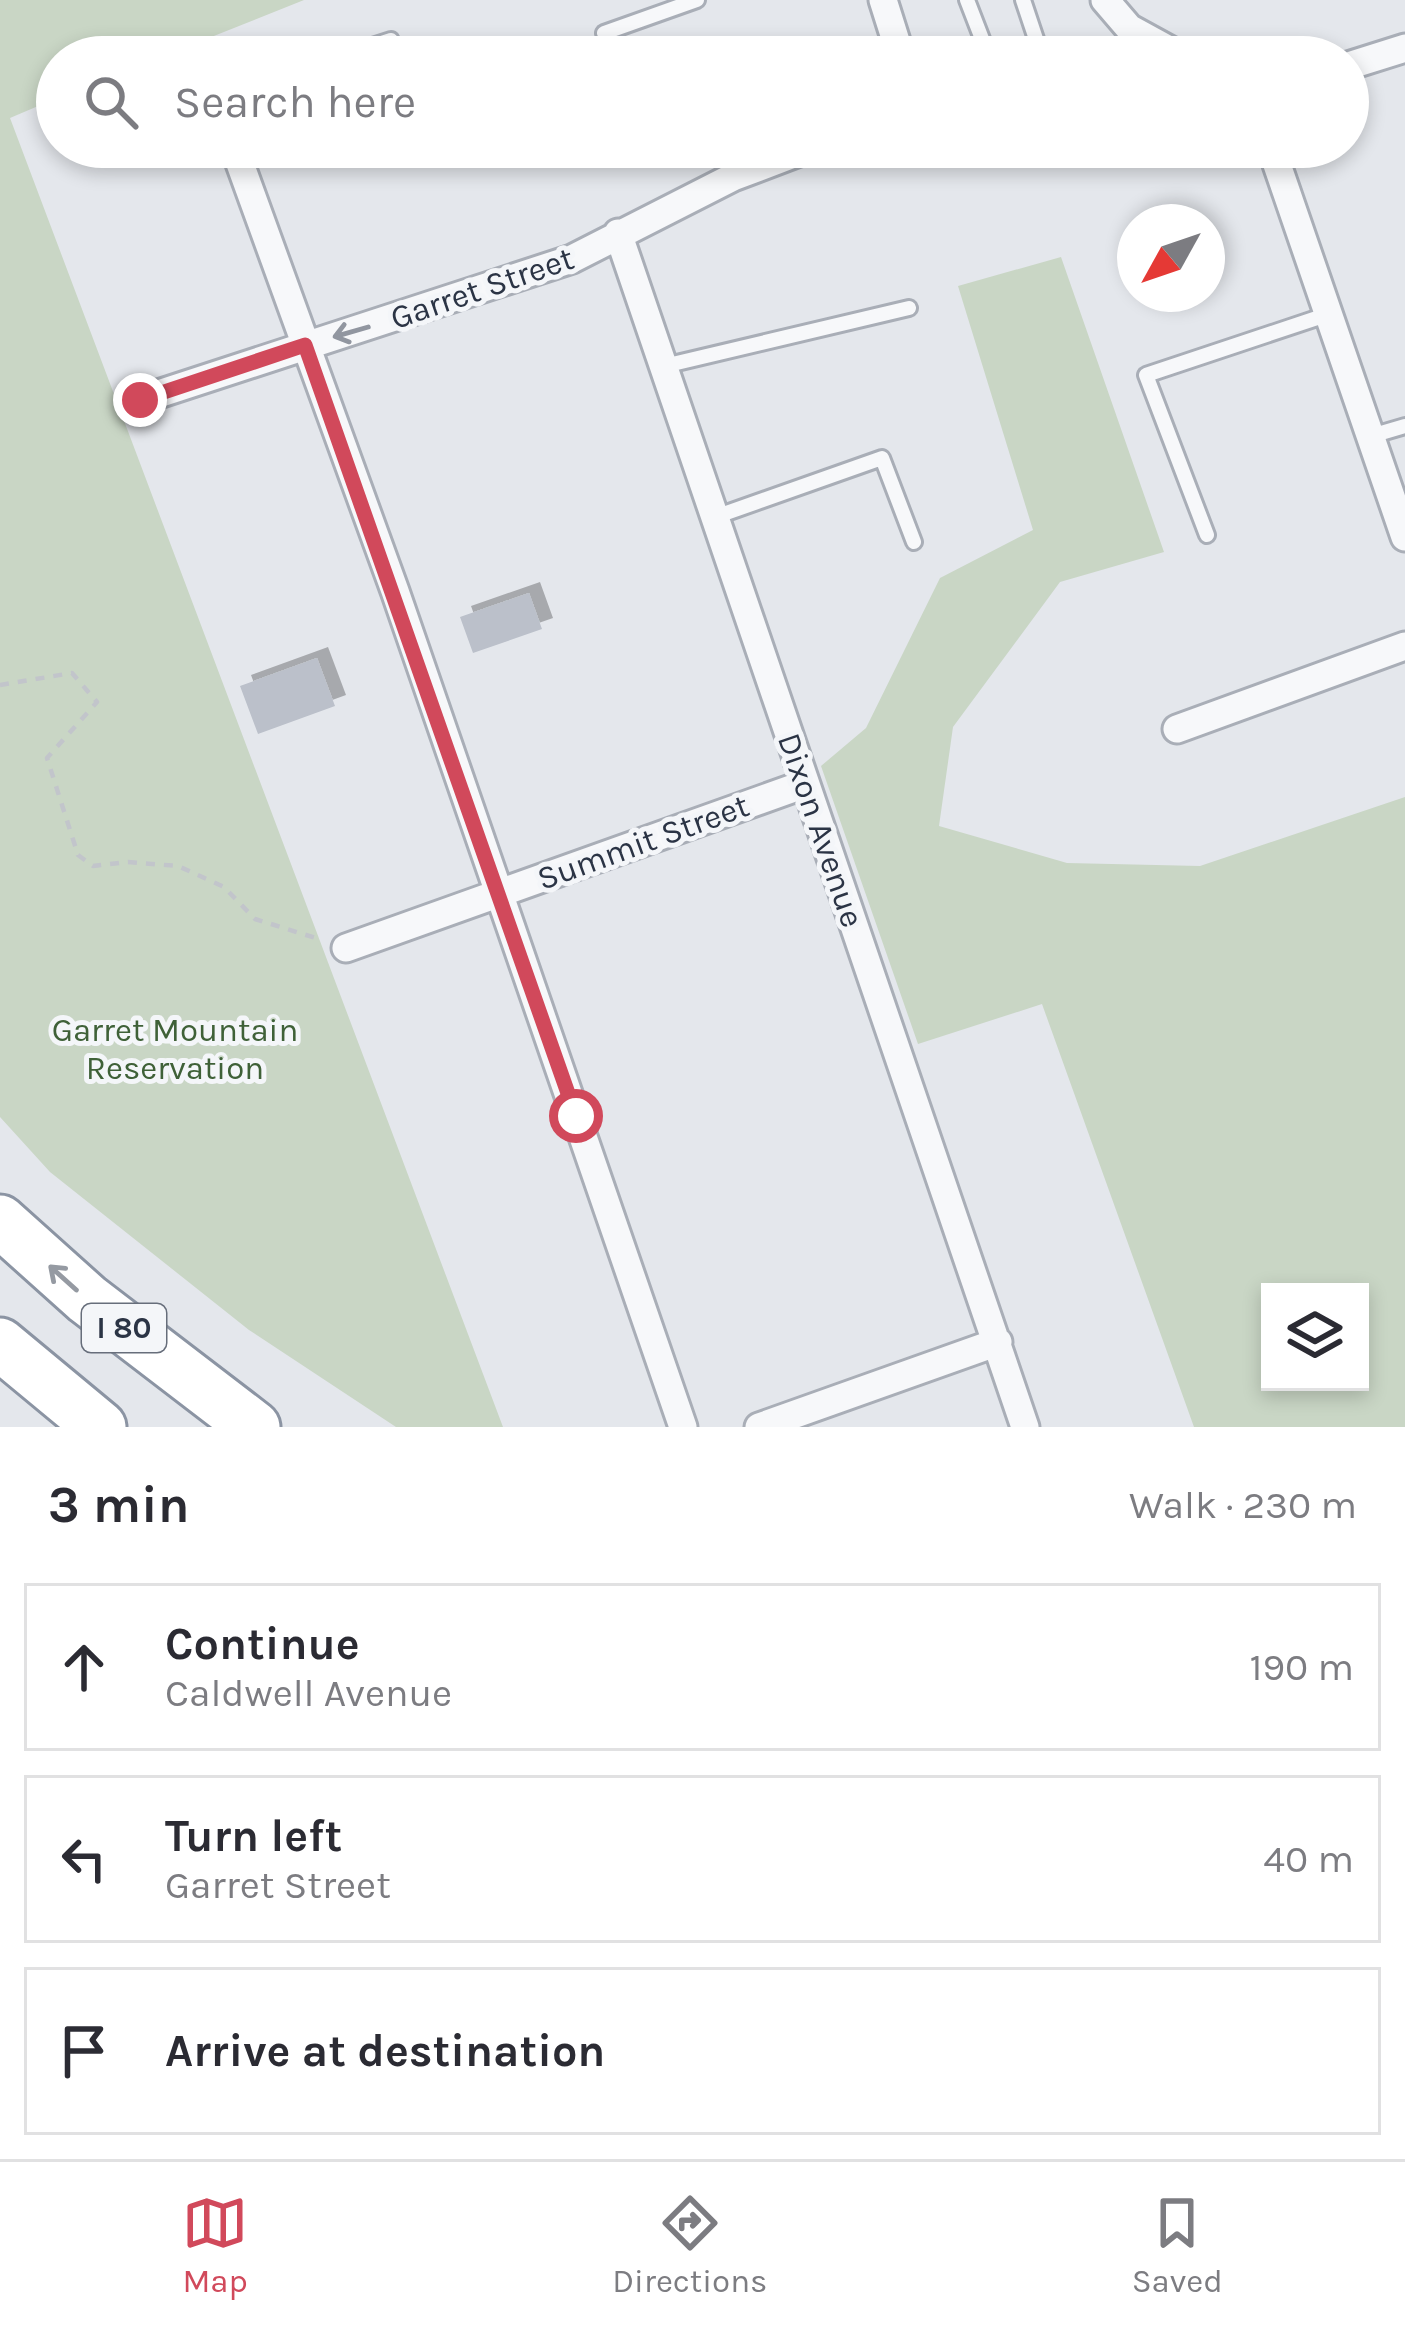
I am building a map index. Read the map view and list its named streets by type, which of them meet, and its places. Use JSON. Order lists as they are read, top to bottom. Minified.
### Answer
{"streets":{"highway":["I 80"],"street":["Garret Street","Dixon Avenue","Summit Street"]},"crossings":[["Garret Street","Dixon Avenue"],["Dixon Avenue","Summit Street"]],"one_way":["Garret Street"],"parks":["Garret Mountain Reservation"],"north":"bottom left","page":{"search":"Search here","heading":["3 min","Walk · 230 m"],"list":[["Continue","Caldwell Avenue","190 m"],["Turn left","Garret Street","40 m"],"Arrive at destination"],"nav":["Map","Directions","Saved"]}}
